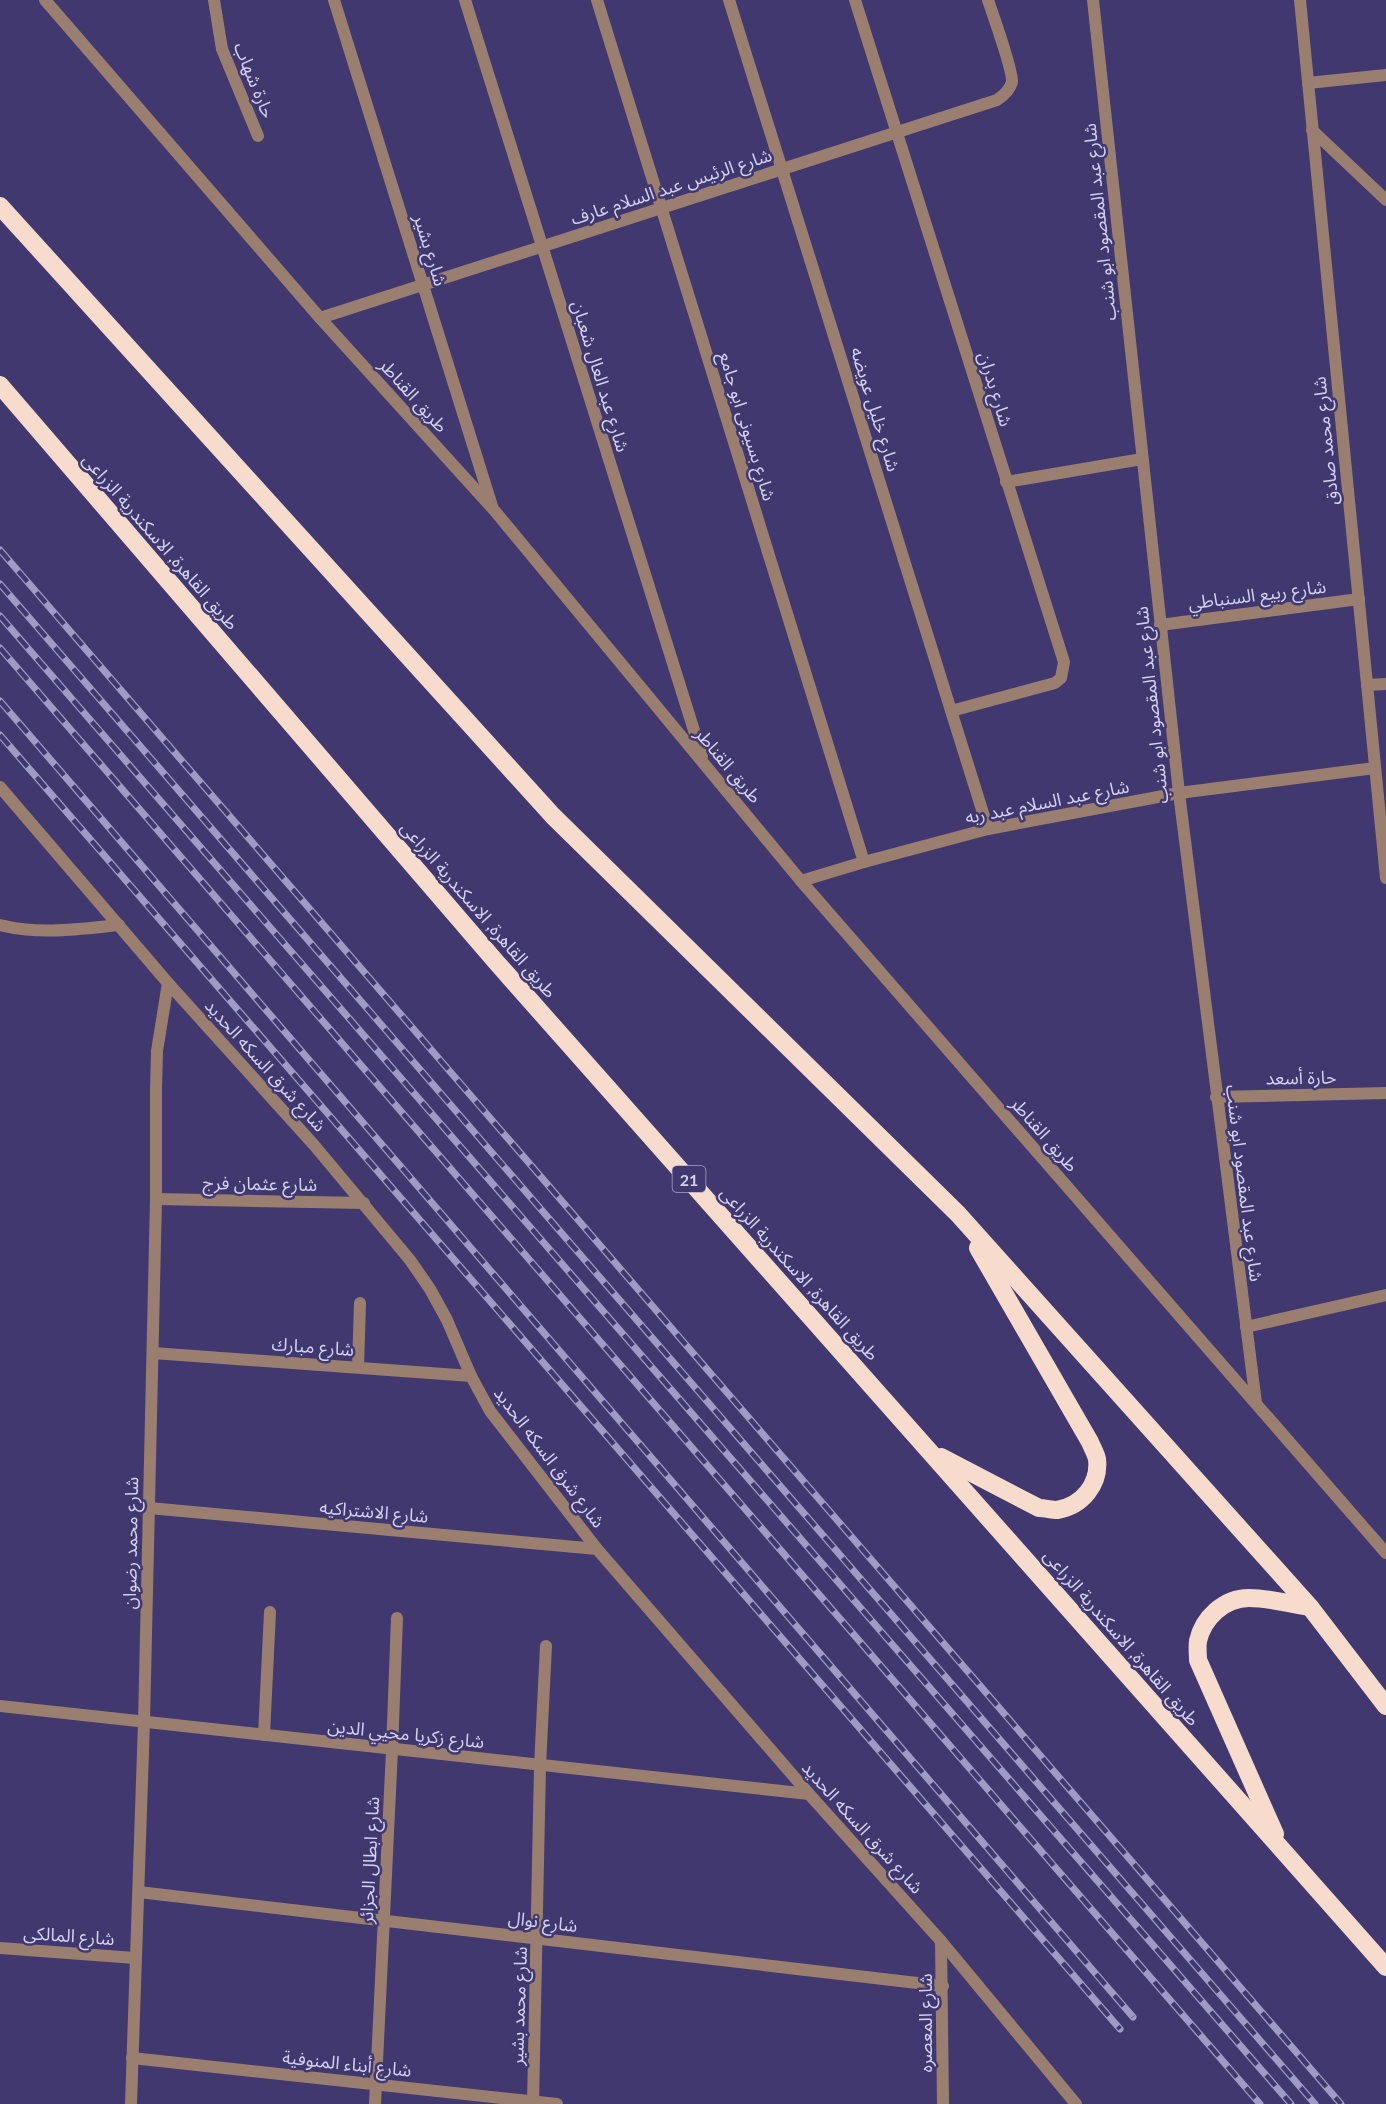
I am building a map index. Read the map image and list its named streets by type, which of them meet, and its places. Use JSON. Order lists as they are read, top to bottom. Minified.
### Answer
{"streets":{"highway":["طريق القاهرة, الاسكندرية الزراعى","21"],"street":["حارة شهاب","شارع الرئيس عبد السلام عارف","شارع عبد المقصود ابو شنب","شارع بشير","شارع عبد العال شعبان","شارع بدران","طريق القناطر","شارع خليل عويضه","شارع بسيونى ابو جامع","شارع محمد صادق","شارع ربيع السنباطي","شارع عبد السلام عبد ربه","شارع شرق السكه الحديد","حارة أسعد","شارع عثمان فرج","شارع مبارك","شارع الاشتراكيه","شارع محمد رضوان","شارع زكريا محيي الدين","شارع ابطال الجزائر","شارع نوال","شارع المالكى","شارع محمد بشير","شارع المعصره","شارع أبناء المنوفية"]},"crossings":[["شارع الرئيس عبد السلام عارف","شارع بشير"],["شارع الرئيس عبد السلام عارف","شارع عبد العال شعبان"],["شارع الرئيس عبد السلام عارف","شارع بدران"],["شارع الرئيس عبد السلام عارف","طريق القناطر"],["شارع الرئيس عبد السلام عارف","شارع خليل عويضه"],["شارع الرئيس عبد السلام عارف","شارع بسيونى ابو جامع"],["شارع عبد المقصود ابو شنب","طريق القناطر"],["شارع عبد المقصود ابو شنب","شارع ربيع السنباطي"],["شارع عبد المقصود ابو شنب","شارع عبد السلام عبد ربه"],["شارع عبد المقصود ابو شنب","حارة أسعد"],["شارع بشير","طريق القناطر"],["شارع عبد العال شعبان","طريق القناطر"],["شارع بدران","شارع خليل عويضه"],["طريق القناطر","شارع عبد السلام عبد ربه"],["شارع خليل عويضه","شارع عبد السلام عبد ربه"],["شارع بسيونى ابو جامع","شارع عبد السلام عبد ربه"],["شارع محمد صادق","شارع ربيع السنباطي"],["شارع محمد صادق","شارع عبد السلام عبد ربه"],["شارع شرق السكه الحديد","شارع عثمان فرج"],["شارع شرق السكه الحديد","شارع مبارك"],["شارع شرق السكه الحديد","شارع الاشتراكيه"],["شارع شرق السكه الحديد","شارع محمد رضوان"],["شارع شرق السكه الحديد","شارع زكريا محيي الدين"],["شارع شرق السكه الحديد","شارع المعصره"],["شارع عثمان فرج","شارع محمد رضوان"],["شارع مبارك","شارع محمد رضوان"],["شارع الاشتراكيه","شارع محمد رضوان"],["شارع محمد رضوان","شارع زكريا محيي الدين"],["شارع محمد رضوان","شارع نوال"],["شارع محمد رضوان","شارع المالكى"],["شارع محمد رضوان","شارع أبناء المنوفية"],["شارع زكريا محيي الدين","شارع ابطال الجزائر"],["شارع زكريا محيي الدين","شارع محمد بشير"],["شارع ابطال الجزائر","شارع نوال"],["شارع ابطال الجزائر","شارع أبناء المنوفية"],["شارع نوال","شارع محمد بشير"],["شارع نوال","شارع المعصره"],["شارع محمد بشير","شارع أبناء المنوفية"]]}
